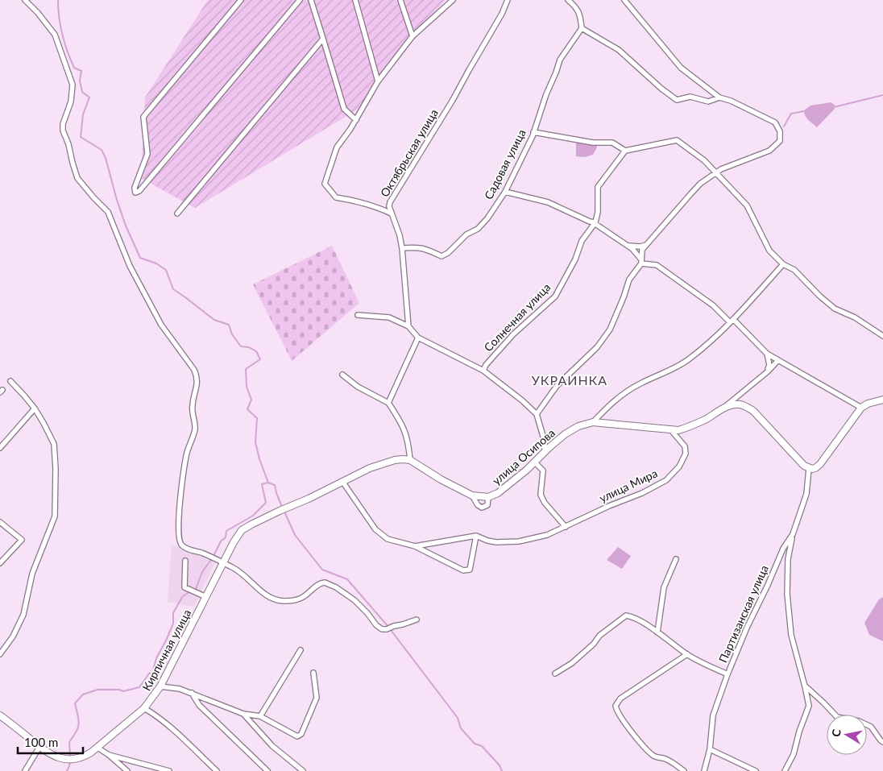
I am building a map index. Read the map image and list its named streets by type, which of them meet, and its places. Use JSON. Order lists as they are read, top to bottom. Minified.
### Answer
{"streets":{"main road":["улица Осипова","Кирпичная улица"],"street":["Октябрьская улица","Садовая улица","Солнечная улица","улица Мира","Партизанская улица"]},"crossings":[["Октябрьская улица","Садовая улица"],["улица Осипова","улица Мира"],["улица Осипова","Партизанская улица"],["улица Мира","Кирпичная улица"]],"districts":["УКРАИНКА"],"scale_bar":"100 m","north":"left"}
